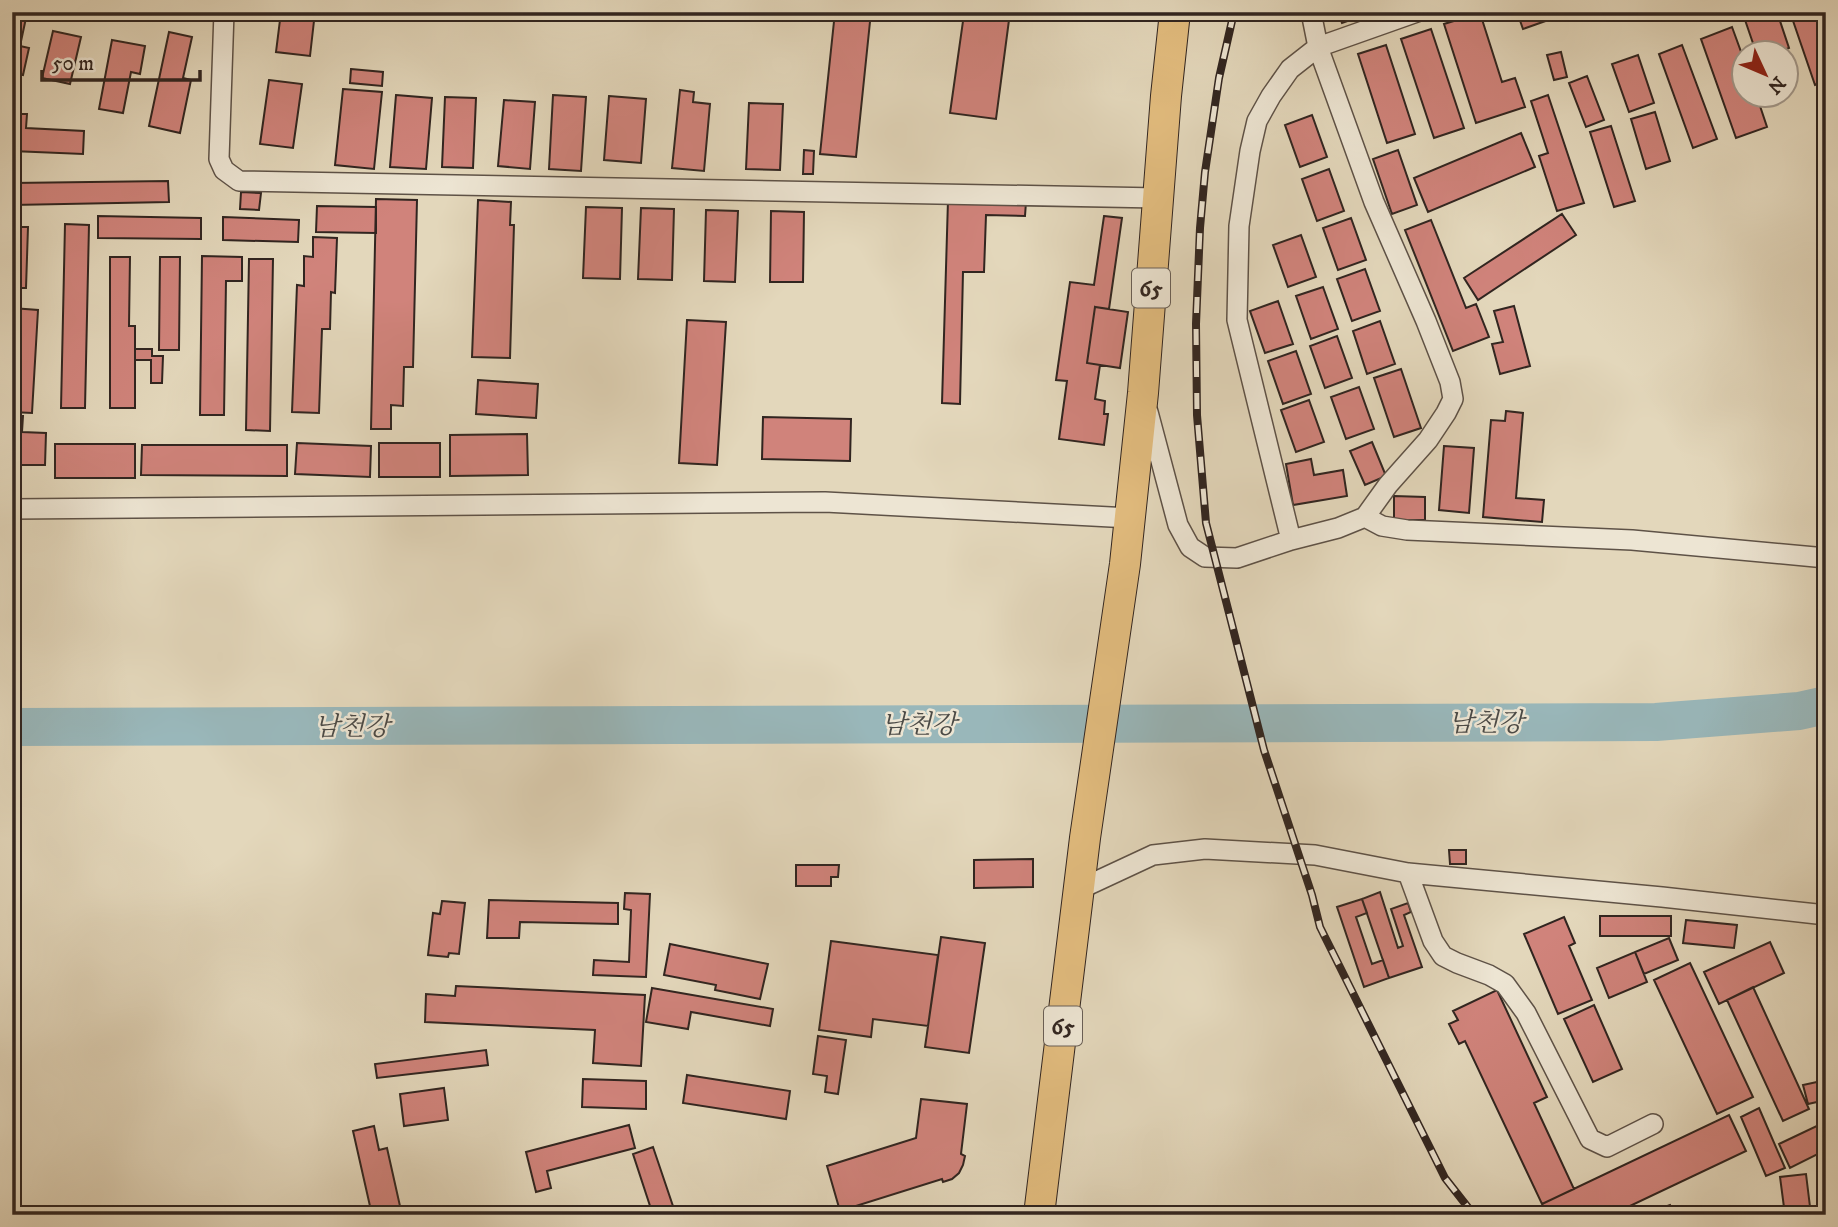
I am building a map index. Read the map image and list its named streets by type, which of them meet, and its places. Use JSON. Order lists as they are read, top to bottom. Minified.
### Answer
{"streets":{"main road":["65"]},"water":["남천강"],"scale_bar":"50 m","north":"bottom right"}
